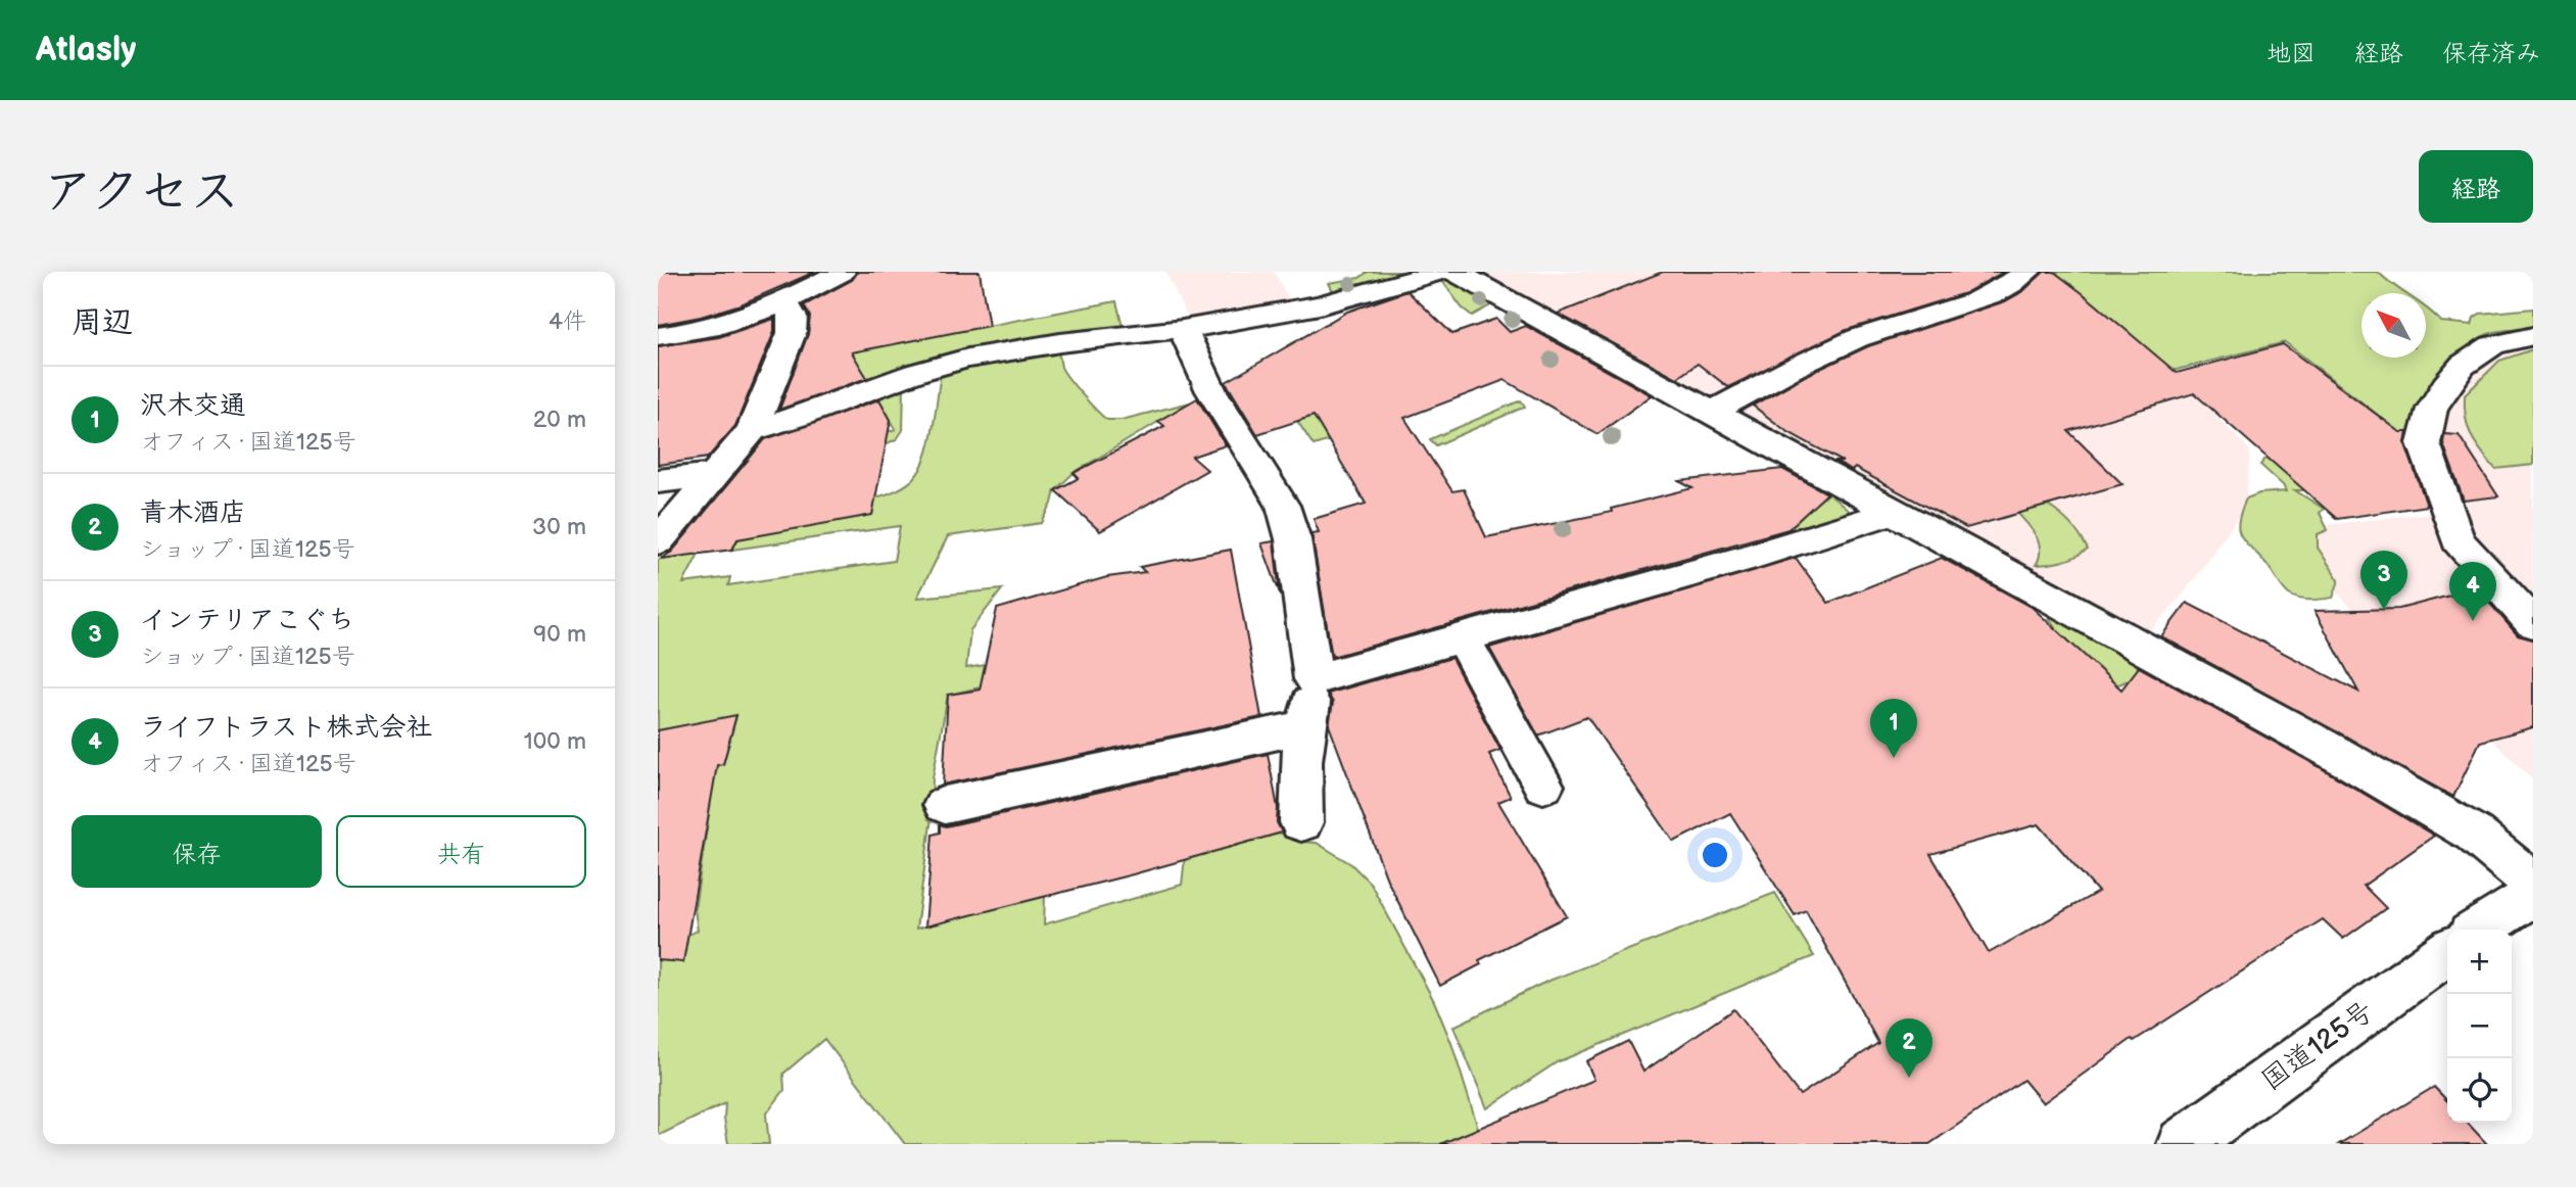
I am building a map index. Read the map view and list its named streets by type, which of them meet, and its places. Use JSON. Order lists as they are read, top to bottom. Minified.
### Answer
{"streets":{"main road":["国道125号"]},"north":"top left","page":{"header":"Atlasly","nav":["地図","経路","保存済み"],"title":"アクセス","buttons":["経路",["保存","共有"]],"heading":["周辺","4件"],"list":[{"mark":"1","name":"沢木交通","note":"オフィス · 国道125号","value":"20 m"},{"mark":"2","name":"青木酒店","note":"ショップ · 国道125号","value":"30 m"},{"mark":"3","name":"インテリアこぐち","note":"ショップ · 国道125号","value":"90 m"},{"mark":"4","name":"ライフトラスト株式会社","note":"オフィス · 国道125号","value":"100 m"}],"pins":["3","4","1","2"],"map_buttons":["+","−"]}}
